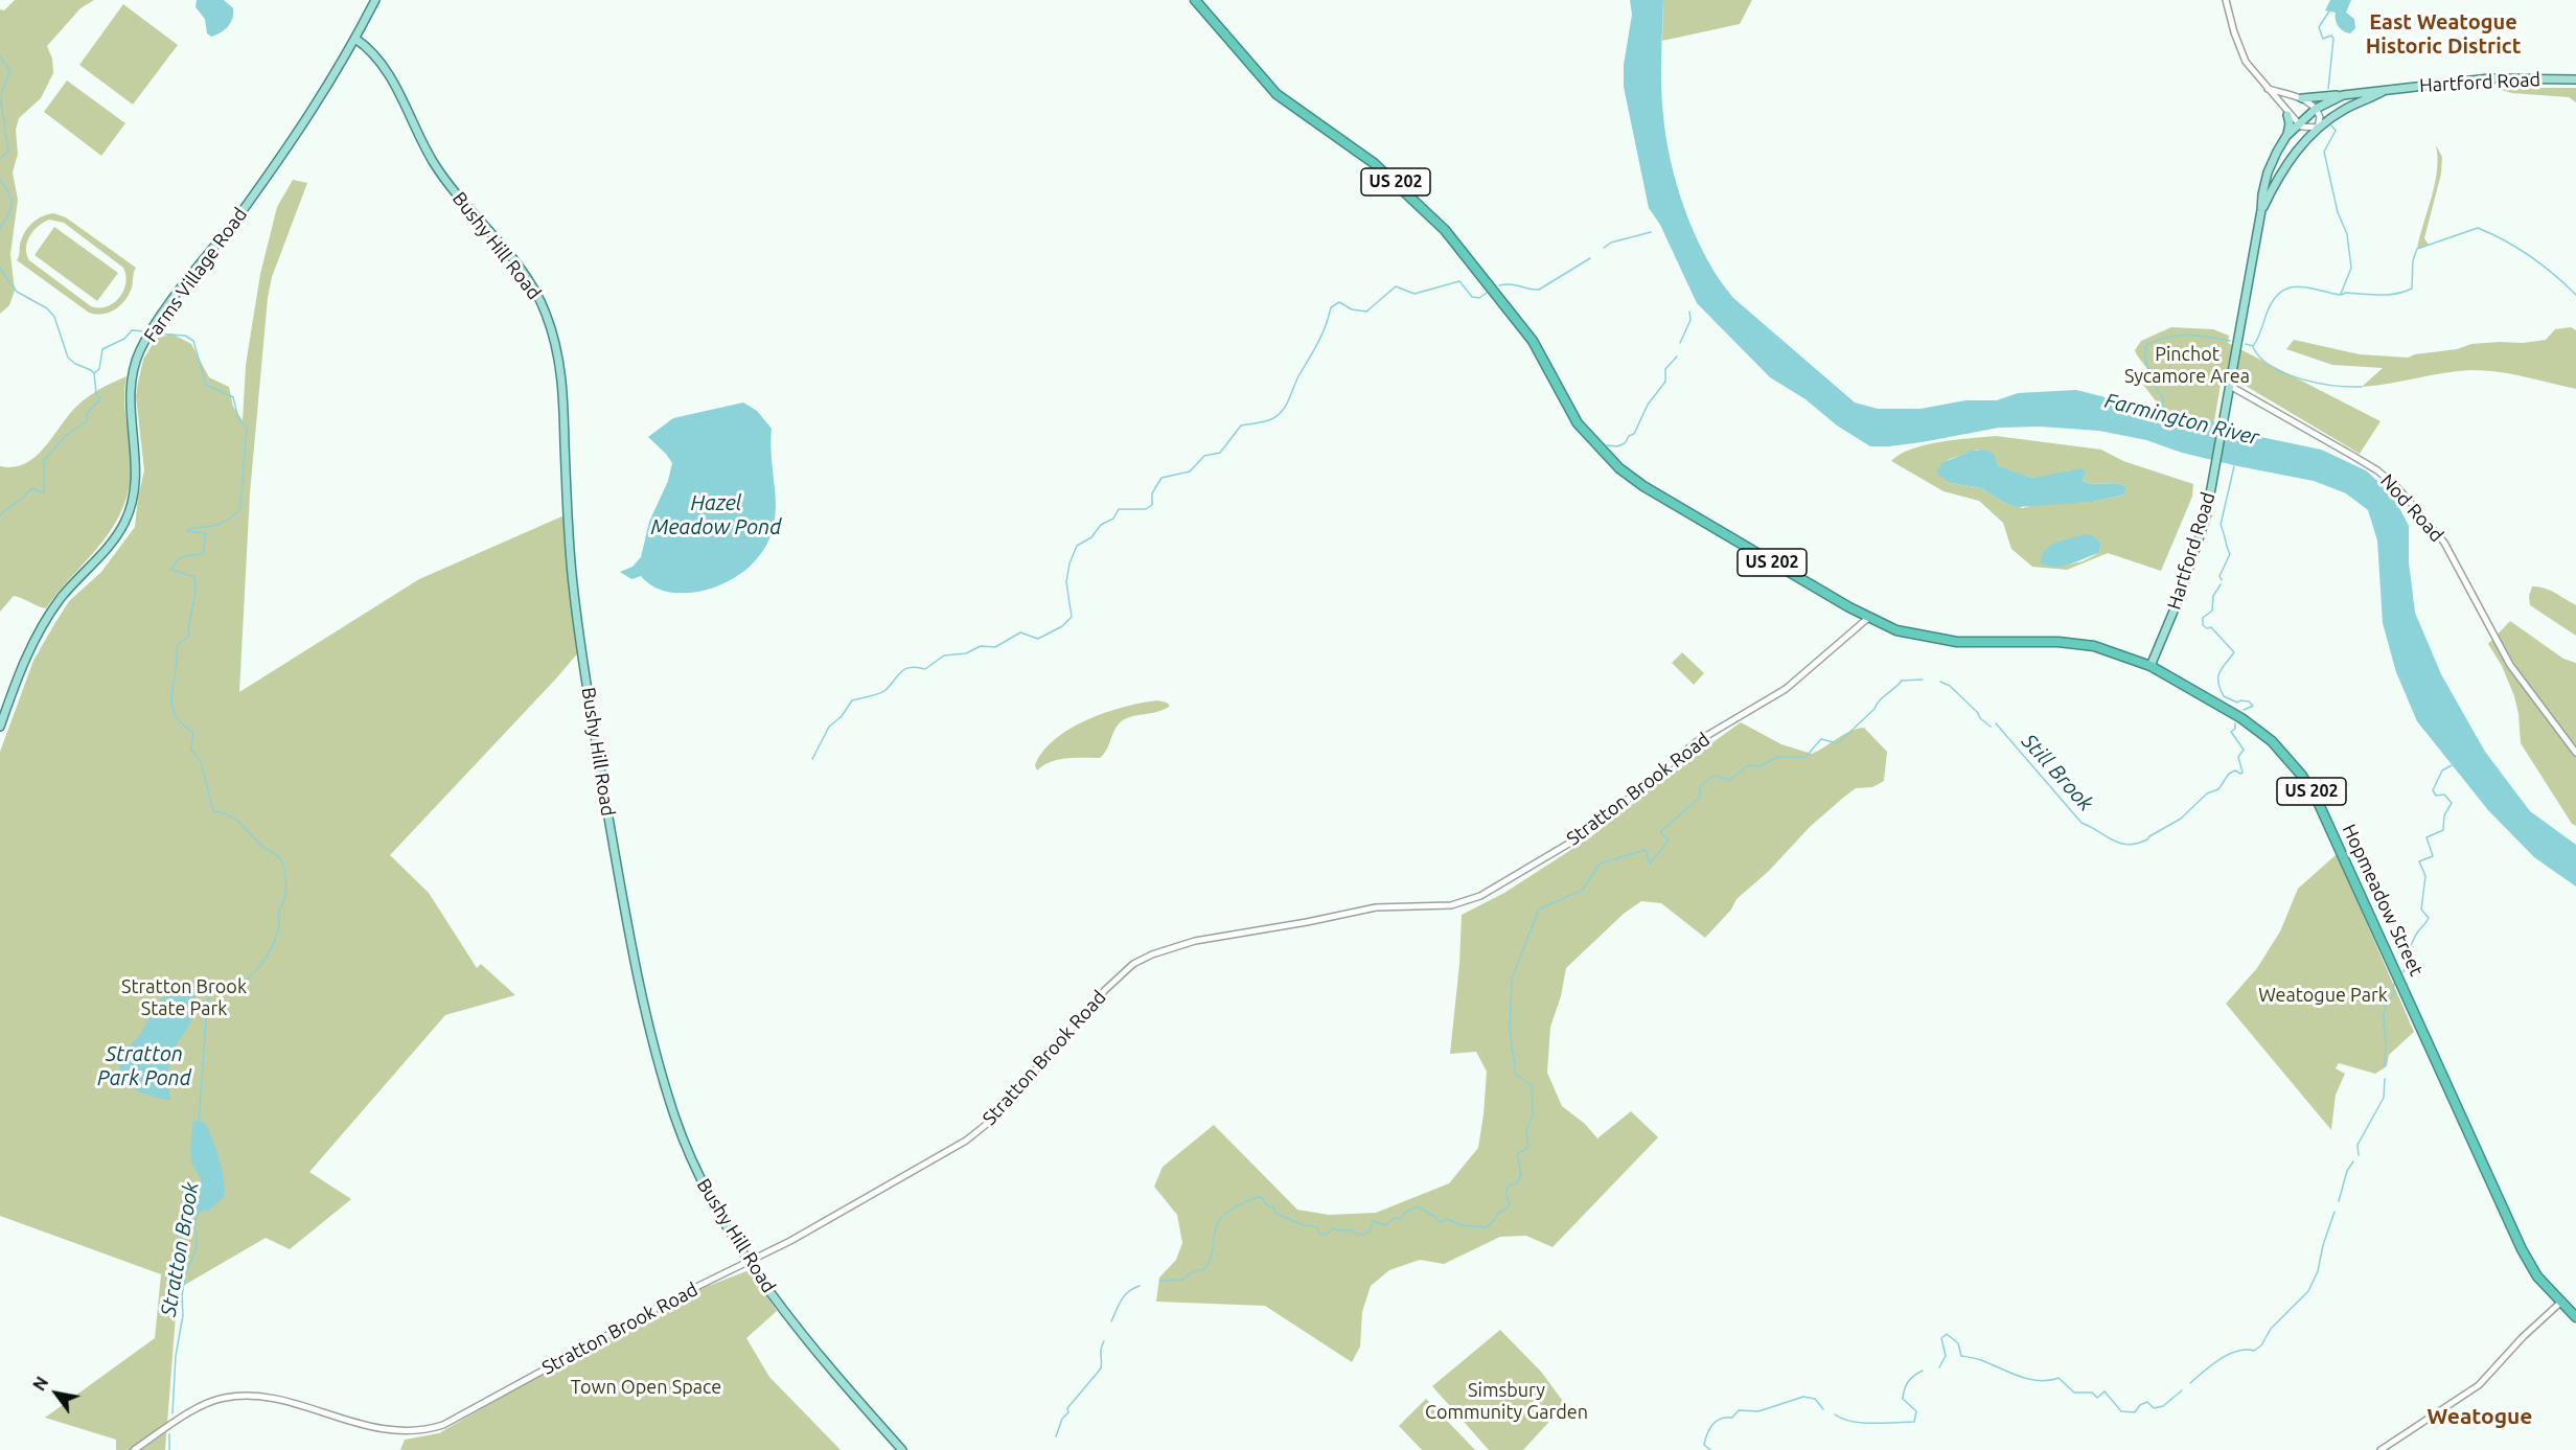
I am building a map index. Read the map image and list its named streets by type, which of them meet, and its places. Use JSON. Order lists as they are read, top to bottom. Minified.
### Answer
{"streets":{"highway":["US 202","Hopmeadow Street"],"main road":["Hartford Road","Bushy Hill Road","Farms Village Road"],"street":["Nod Road","Stratton Brook Road"]},"crossings":[["Hartford Road","Nod Road"],["Hartford Road","Hopmeadow Street"],["Bushy Hill Road","Farms Village Road"],["Bushy Hill Road","Stratton Brook Road"],["Stratton Brook Road","Hopmeadow Street"]],"districts":["East Weatogue Historic District","Weatogue"],"water":["Farmington River","Hazel Meadow Pond","Still Brook","Stratton Park Pond","Stratton Brook"],"parks":["Pinchot Sycamore Area","Stratton Brook State Park","Weatogue Park","Town Open Space","Simsbury Community Garden"],"north":"top left"}
